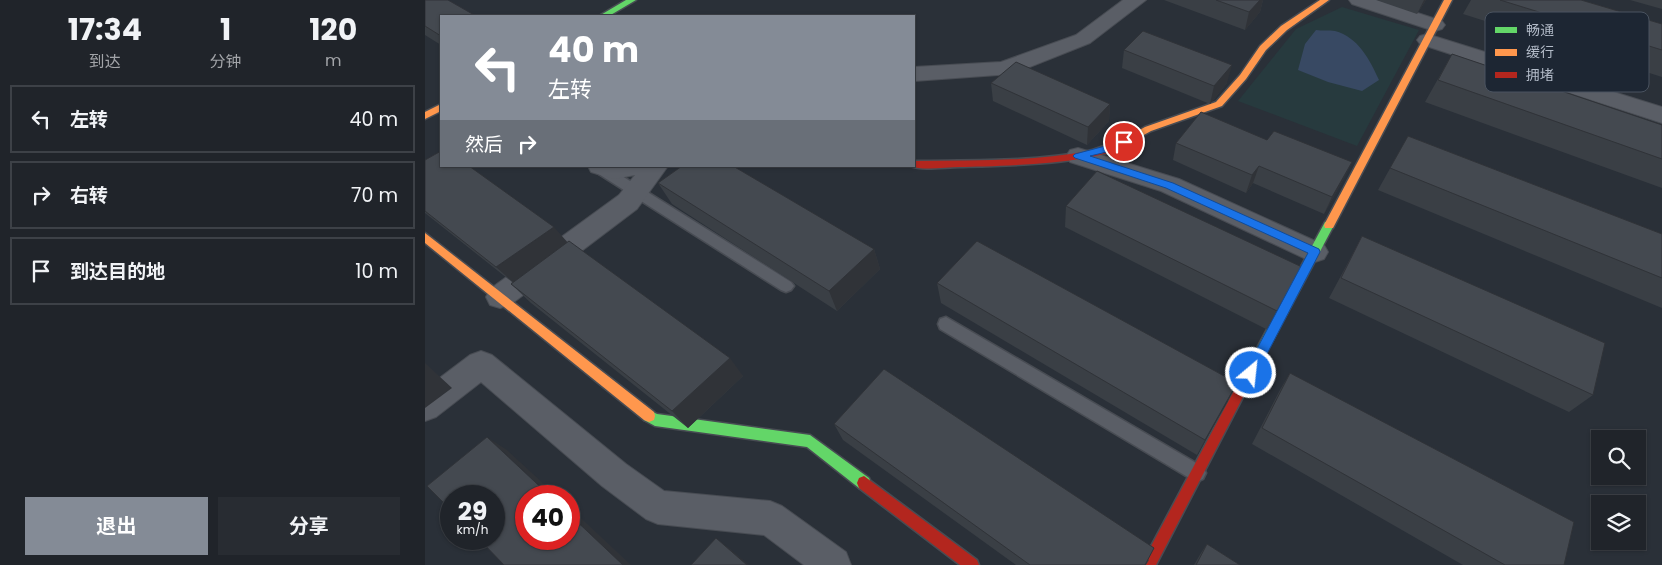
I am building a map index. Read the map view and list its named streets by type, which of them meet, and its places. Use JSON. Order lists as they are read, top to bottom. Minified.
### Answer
{"legend":["畅通","缓行","拥堵"],"page":{"eta":["17:34","到达","1","分钟","120","m"],"turn":["40 m","左转"],"list":[{"name":"左转","value":"40 m"},{"name":"右转","value":"70 m"},{"name":"到达目的地","value":"10 m"}],"then":"然后","speed":"29 km/h","limit":"40","buttons":["退出","分享"]}}
